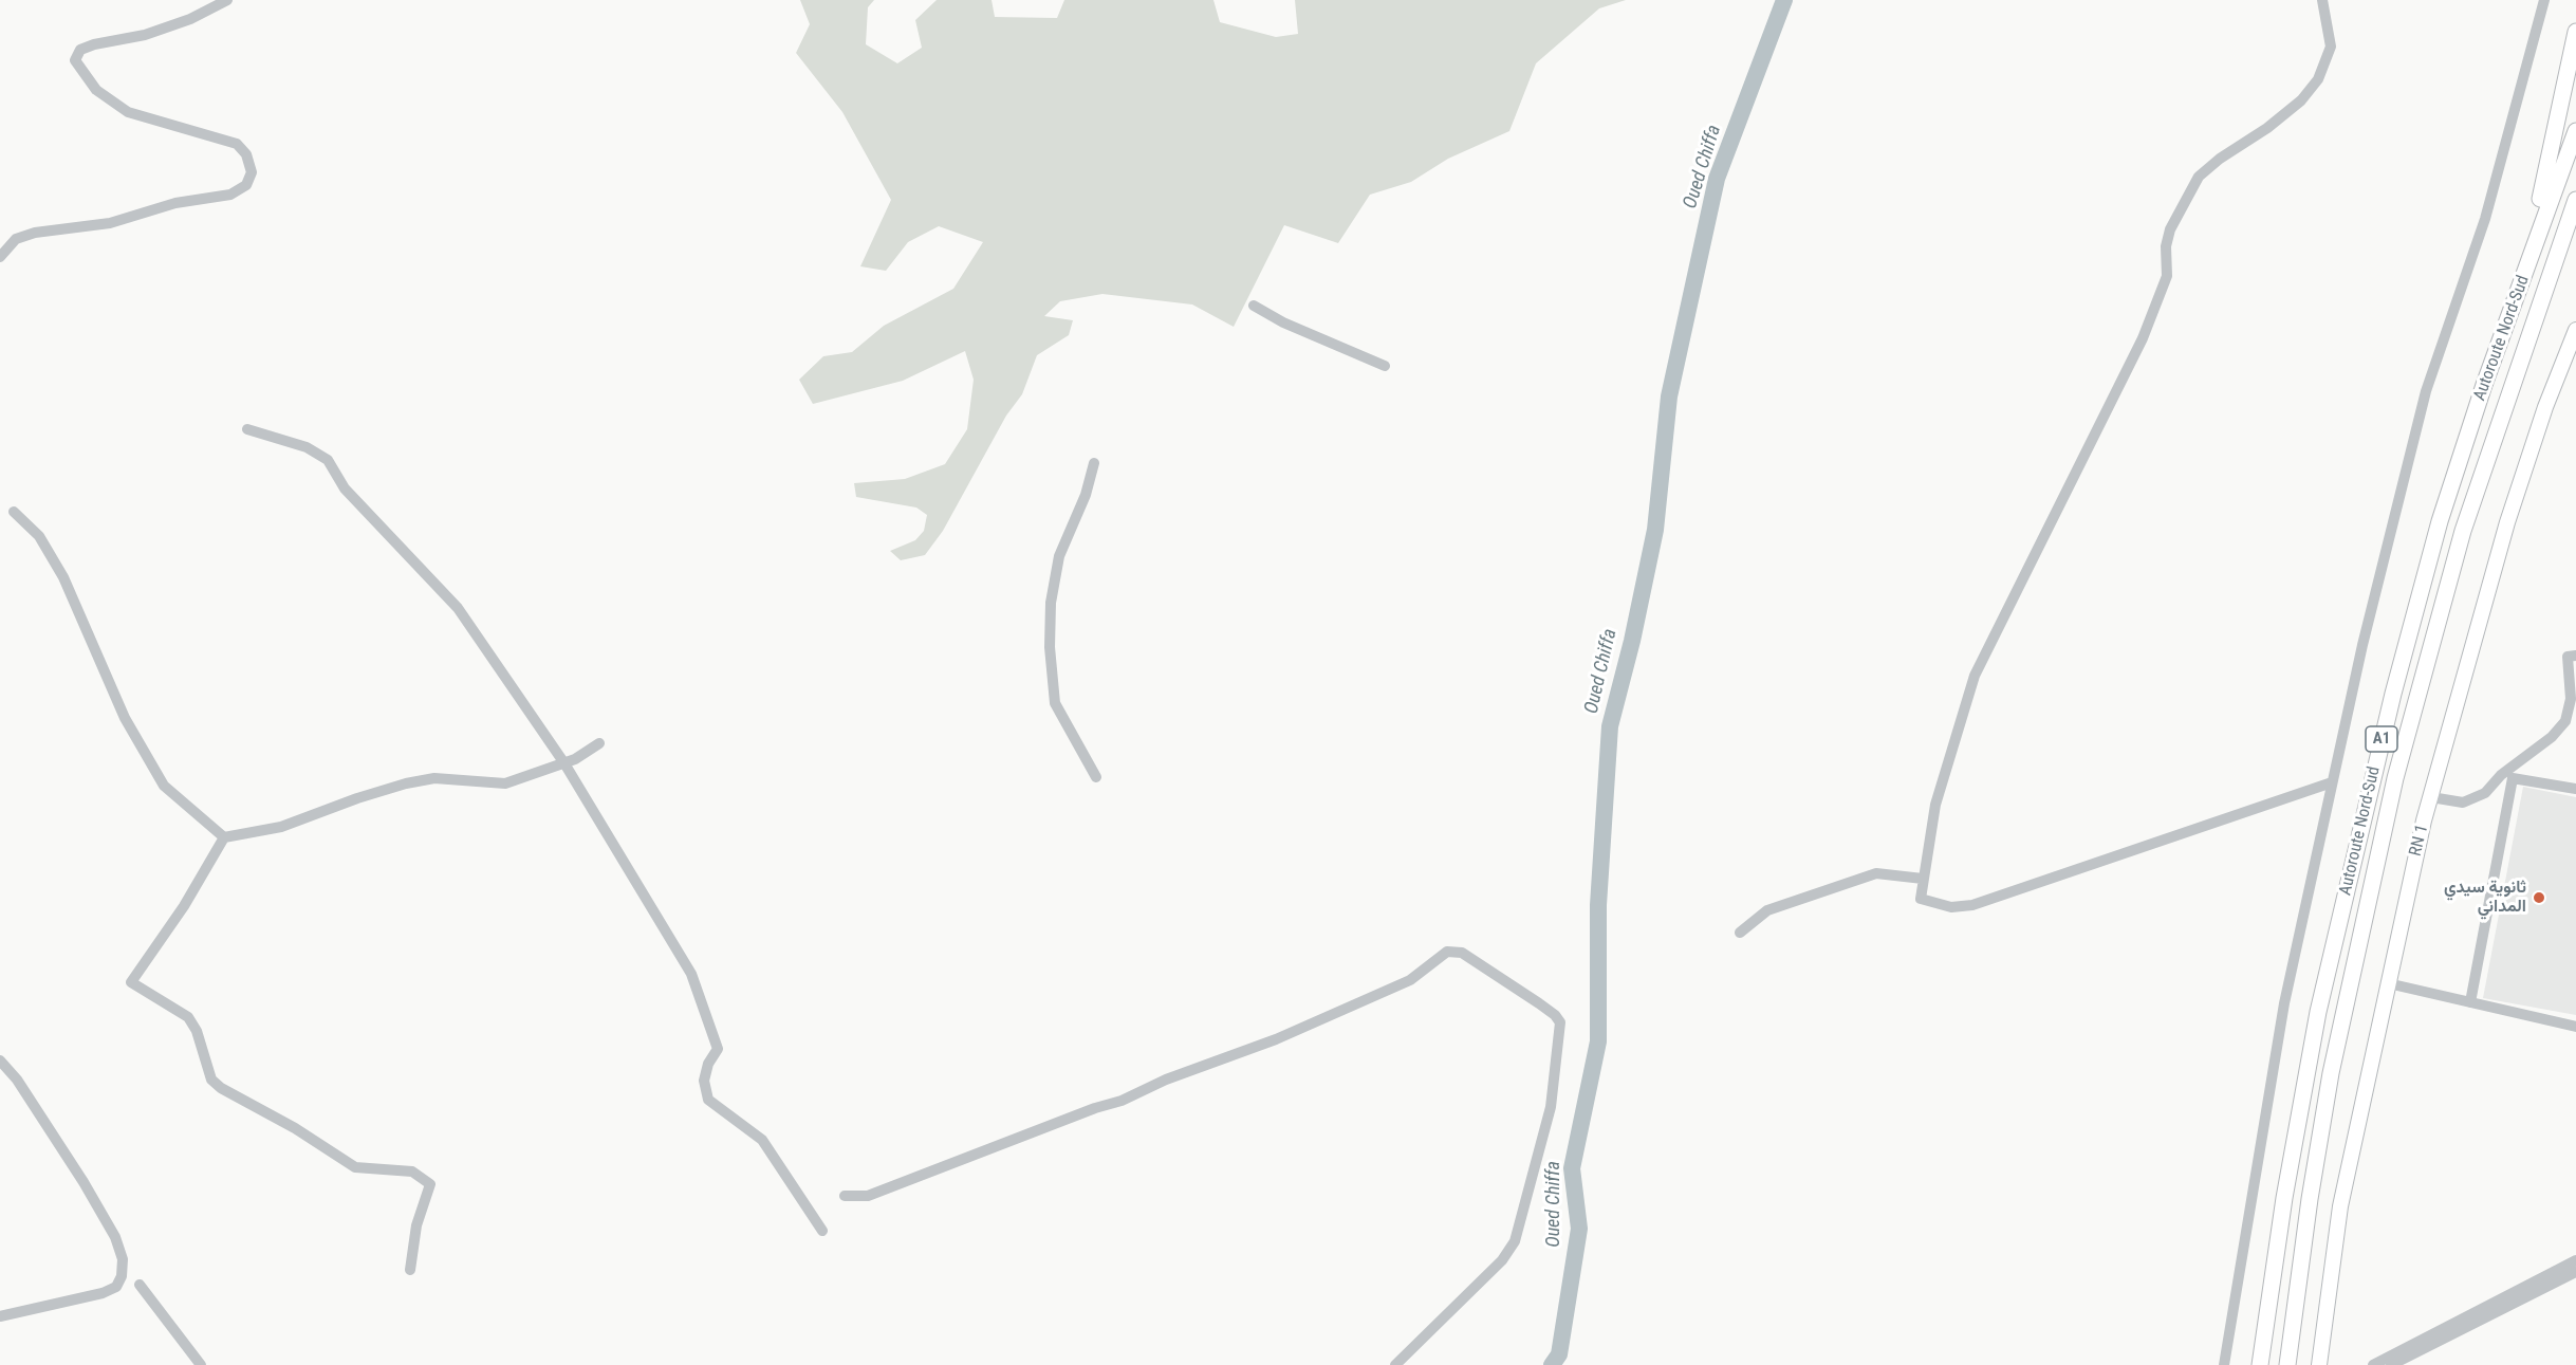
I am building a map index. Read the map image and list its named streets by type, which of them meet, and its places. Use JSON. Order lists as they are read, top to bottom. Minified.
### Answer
{"streets":{"highway":["Autoroute Nord-Sud","A1"],"main road":["RN 1"]},"water":["Oued Chiffa"],"places":["ثانوية سيدي المداني"]}
